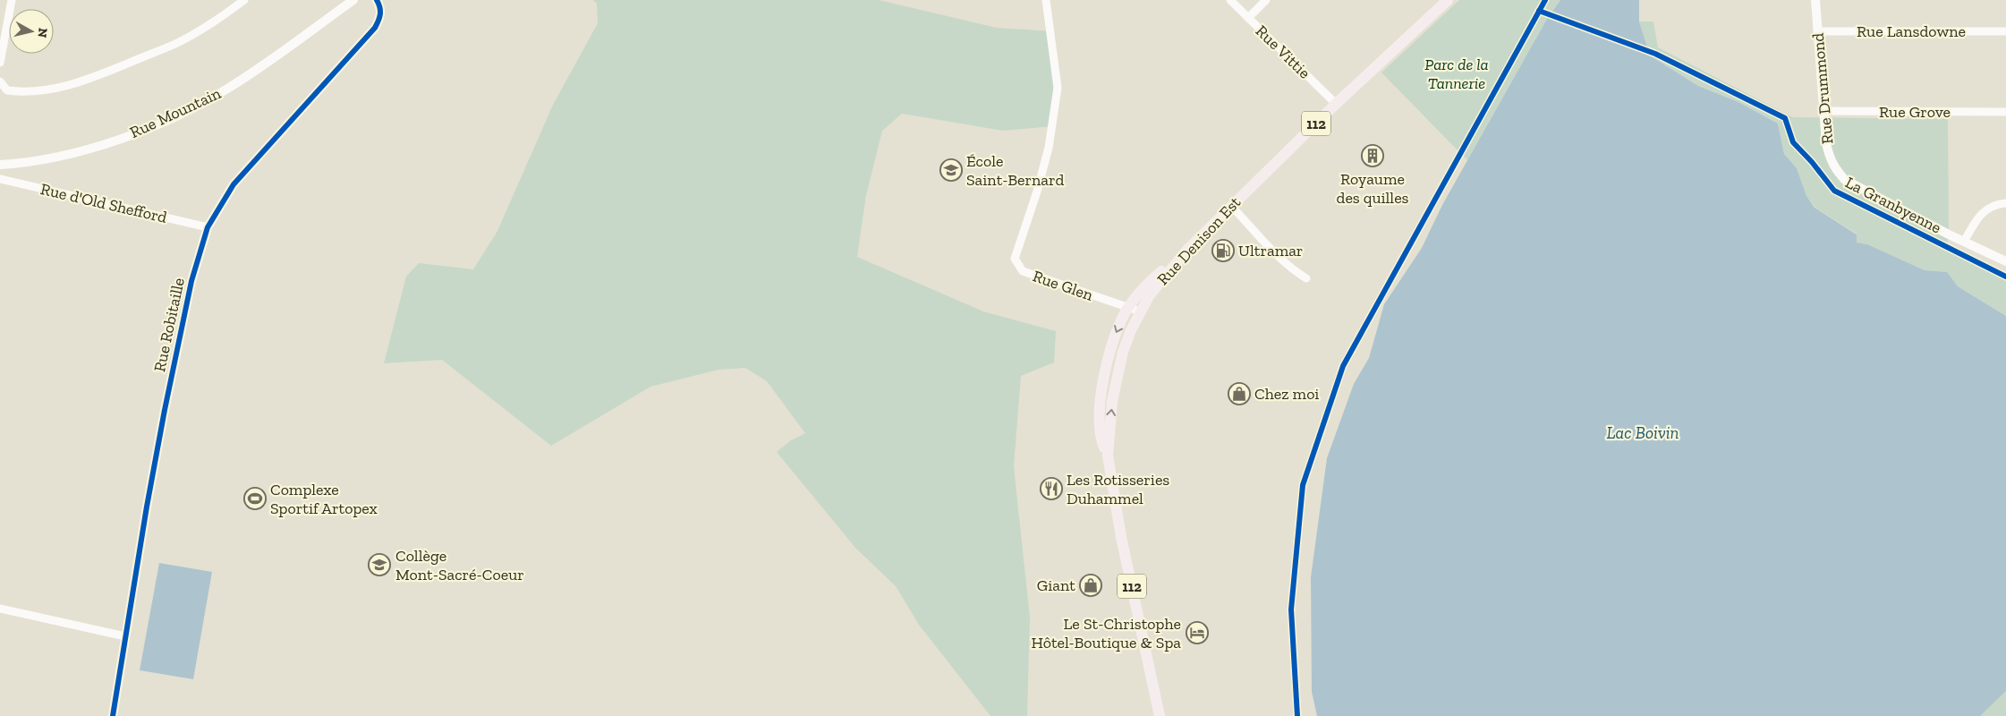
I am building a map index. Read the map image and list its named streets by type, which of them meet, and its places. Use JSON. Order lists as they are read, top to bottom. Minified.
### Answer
{"streets":{"main road":["112","Rue Denison Est"],"street":["Rue Lansdowne","Rue Vittie","Rue Drummond","Rue Grove","Rue Mountain","Rue d'Old Shefford","Rue Glen","Rue Robitaille"],"cycle path":["La Granbyenne"]},"crossings":[["Rue Lansdowne","Rue Drummond"],["Rue Vittie","Rue Denison Est"],["Rue Drummond","Rue Grove"],["Rue d'Old Shefford","Rue Robitaille"],["Rue Denison Est","Rue Glen"]],"water":["Lac Boivin"],"parks":["Parc de la Tannerie"],"places":{"building":["Royaume des quilles"],"school or university":["École Saint-Bernard","Collège Mont-Sacré-Coeur"],"fuel station":["Ultramar"],"shop":["Chez moi","Giant"],"restaurant":["Les Rotisseries Duhammel"],"sports":["Complexe Sportif Artopex"],"hotel":["Le St-Christophe Hôtel-Boutique & Spa"]},"north":"right"}
